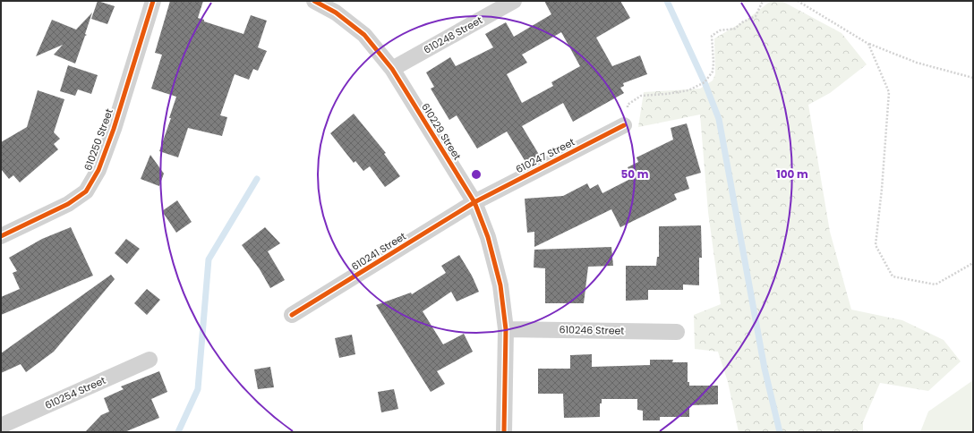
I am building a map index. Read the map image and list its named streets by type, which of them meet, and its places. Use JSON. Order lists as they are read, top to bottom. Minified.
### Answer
{"streets":{"street":["610248 Street","610229 Street","610250 Street","610247 Street","610241 Street","610246 Street","610254 Street"]},"crossings":[["610248 Street","610229 Street"],["610229 Street","610247 Street"],["610229 Street","610241 Street"],["610229 Street","610246 Street"],["610247 Street","610241 Street"]],"rings":["50 m","100 m"]}
